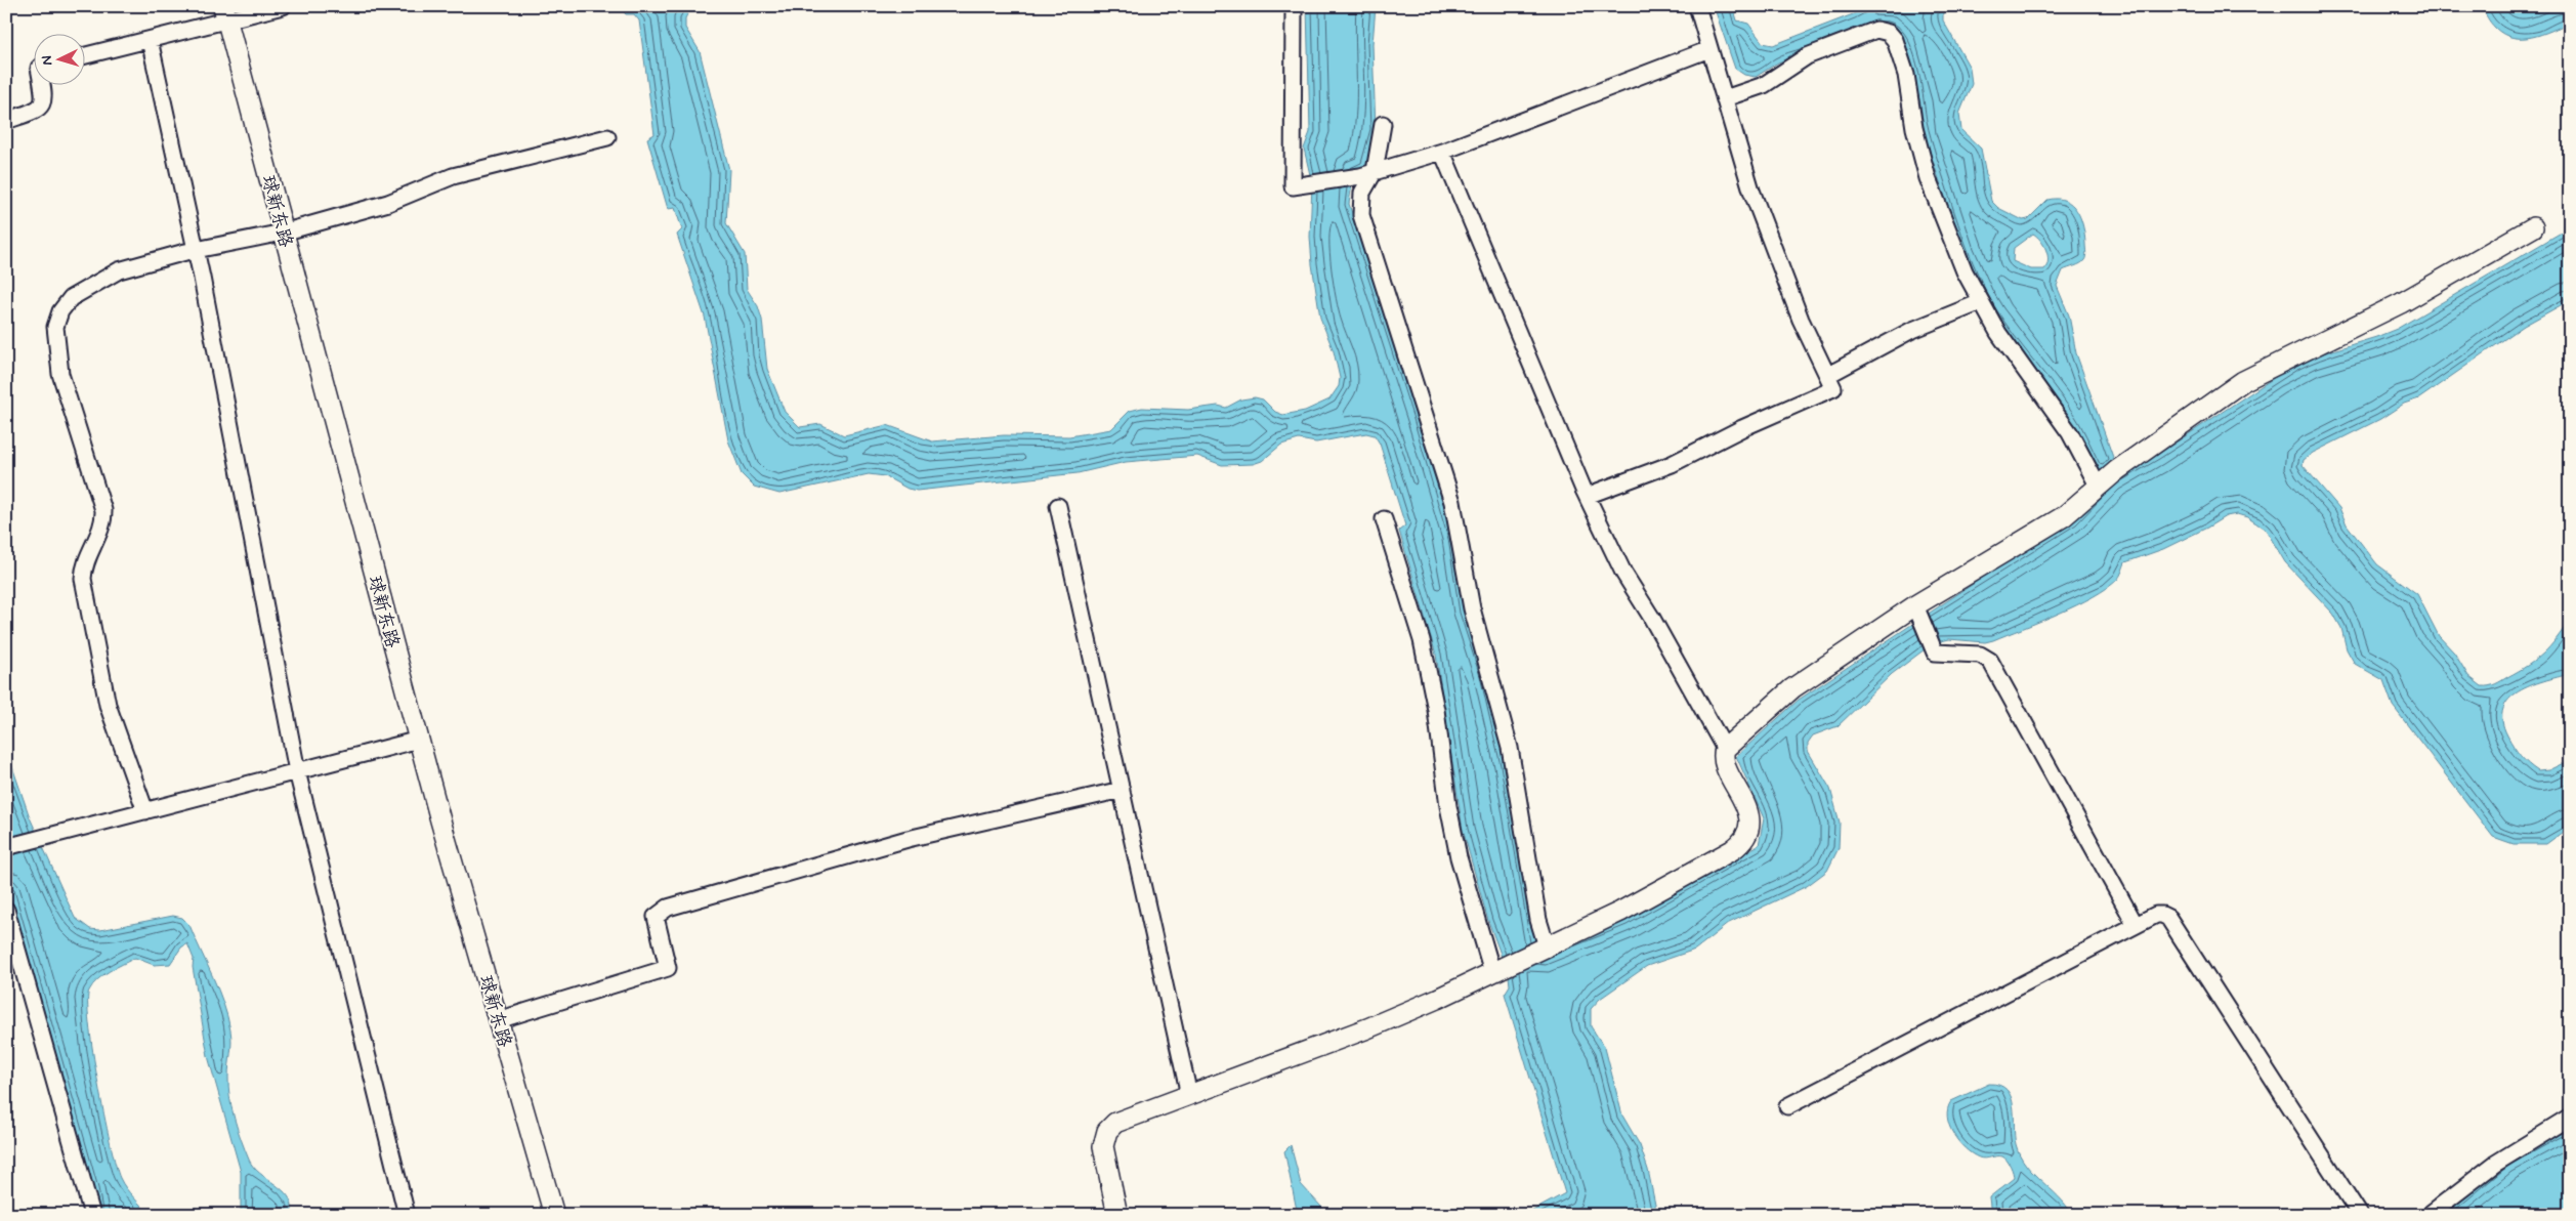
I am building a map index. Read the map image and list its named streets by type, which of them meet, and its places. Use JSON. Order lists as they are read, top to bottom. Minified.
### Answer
{"streets":{"street":["球新东路"]},"north":"left"}
